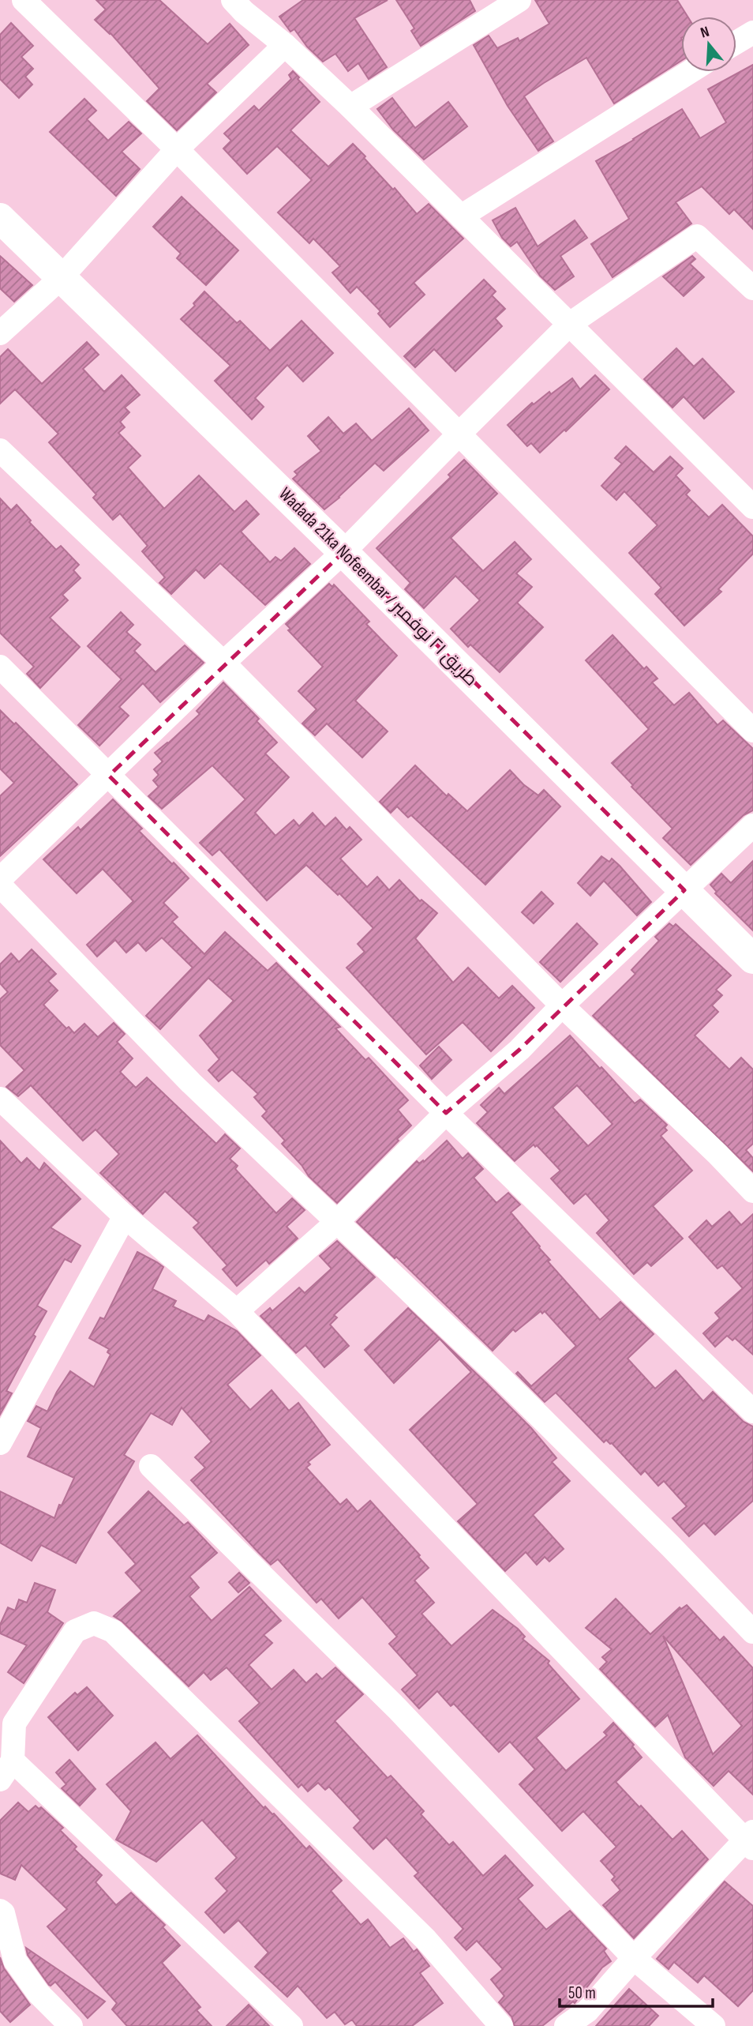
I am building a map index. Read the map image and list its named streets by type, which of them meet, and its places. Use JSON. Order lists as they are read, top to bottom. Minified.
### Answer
{"streets":{"street":["Wadada 21ka Nofeembar / طريق ٢١ نوفمبر"]},"scale_bar":"50 m","north":"top"}
